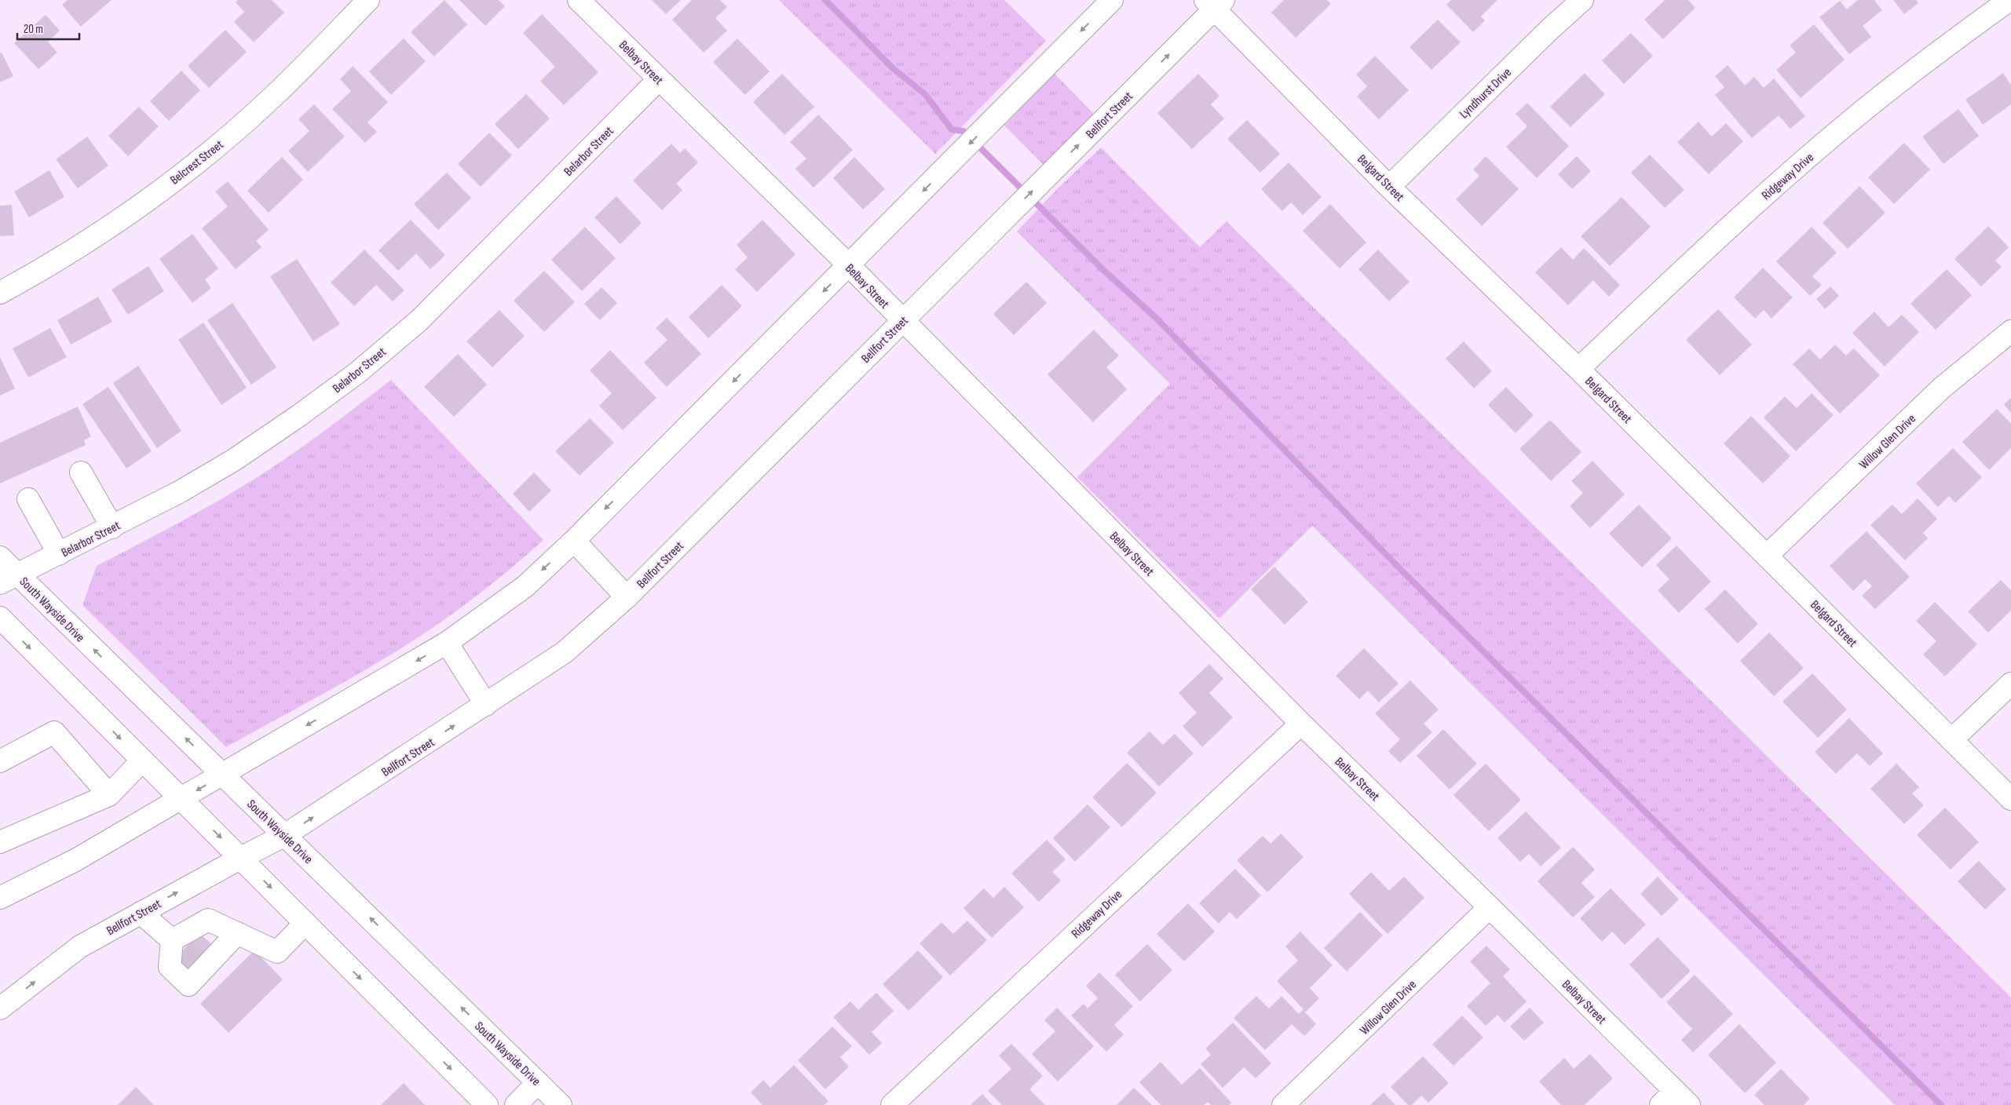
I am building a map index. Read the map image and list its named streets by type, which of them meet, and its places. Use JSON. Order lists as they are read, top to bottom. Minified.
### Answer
{"streets":{"street":["Belbay Street","Lyndhurst Drive","Bellfort Street","Belarbor Street","Belcrest Street","Ridgeway Drive","Belgard Street","Willow Glen Drive","South Wayside Drive"]},"crossings":[["Belbay Street","Bellfort Street"],["Belbay Street","Belarbor Street"],["Belbay Street","Ridgeway Drive"],["Belbay Street","Willow Glen Drive"],["Lyndhurst Drive","Belgard Street"],["Bellfort Street","Belgard Street"],["Bellfort Street","South Wayside Drive"],["Belarbor Street","South Wayside Drive"],["Ridgeway Drive","Belgard Street"],["Belgard Street","Willow Glen Drive"]],"scale_bar":"20 m"}
